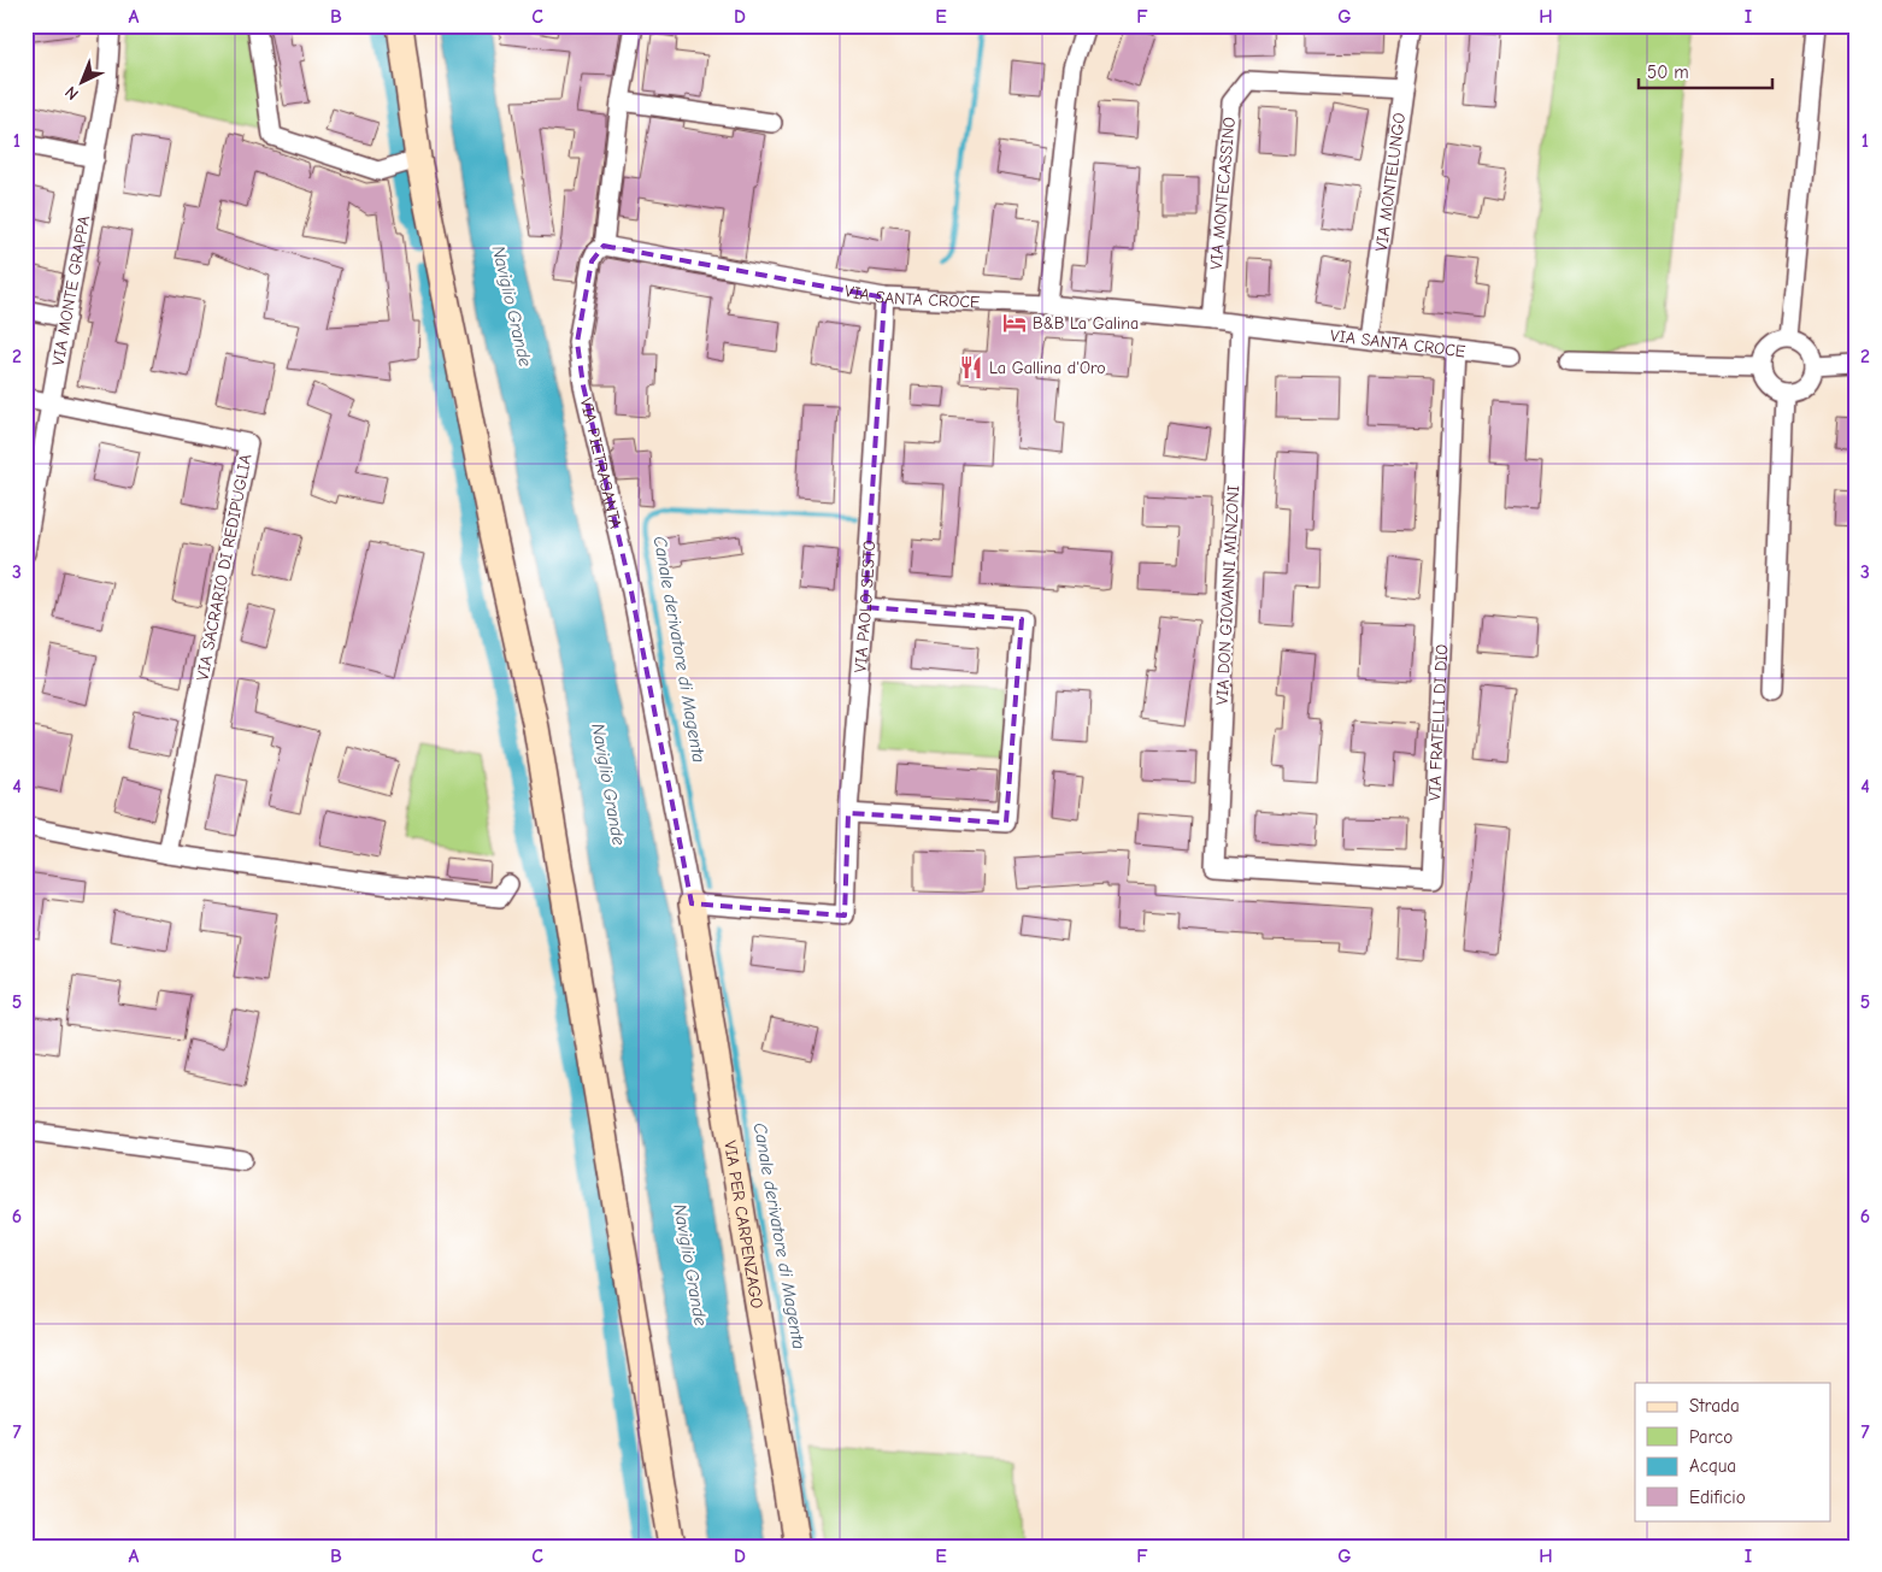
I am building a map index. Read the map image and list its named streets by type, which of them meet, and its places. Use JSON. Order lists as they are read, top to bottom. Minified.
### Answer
{"streets":{"street":["VIA MONTELUNGO","VIA MONTECASSINO","VIA MONTE GRAPPA","VIA SANTA CROCE","VIA PIETRASANTA","VIA SACRARIO DI REDIPUGLIA","VIA DON GIOVANNI MINZONI","VIA PAOLO SESTO","VIA FRATELLI DI DIO","VIA PER CARPENZAGO"]},"crossings":[["VIA MONTELUNGO","VIA MONTECASSINO"],["VIA MONTELUNGO","VIA SANTA CROCE"],["VIA MONTECASSINO","VIA SANTA CROCE"],["VIA MONTE GRAPPA","VIA SACRARIO DI REDIPUGLIA"],["VIA SANTA CROCE","VIA PIETRASANTA"],["VIA SANTA CROCE","VIA DON GIOVANNI MINZONI"],["VIA SANTA CROCE","VIA PAOLO SESTO"],["VIA SANTA CROCE","VIA FRATELLI DI DIO"],["VIA PIETRASANTA","VIA PAOLO SESTO"],["VIA PIETRASANTA","VIA PER CARPENZAGO"],["VIA DON GIOVANNI MINZONI","VIA FRATELLI DI DIO"],["VIA PAOLO SESTO","VIA PER CARPENZAGO"]],"water":["Naviglio Grande","Canale derivatore di Magenta"],"places":{"hotel":["B&B La Galina"],"restaurant":["La Gallina d'Oro"]},"legend":["Strada","Parco","Acqua","Edificio"],"scale_bar":"50 m","north":"bottom left","grid":{"columns":["A","B","C","D","E","F","G","H","I"],"rows":["1","2","3","4","5","6","7"]}}
